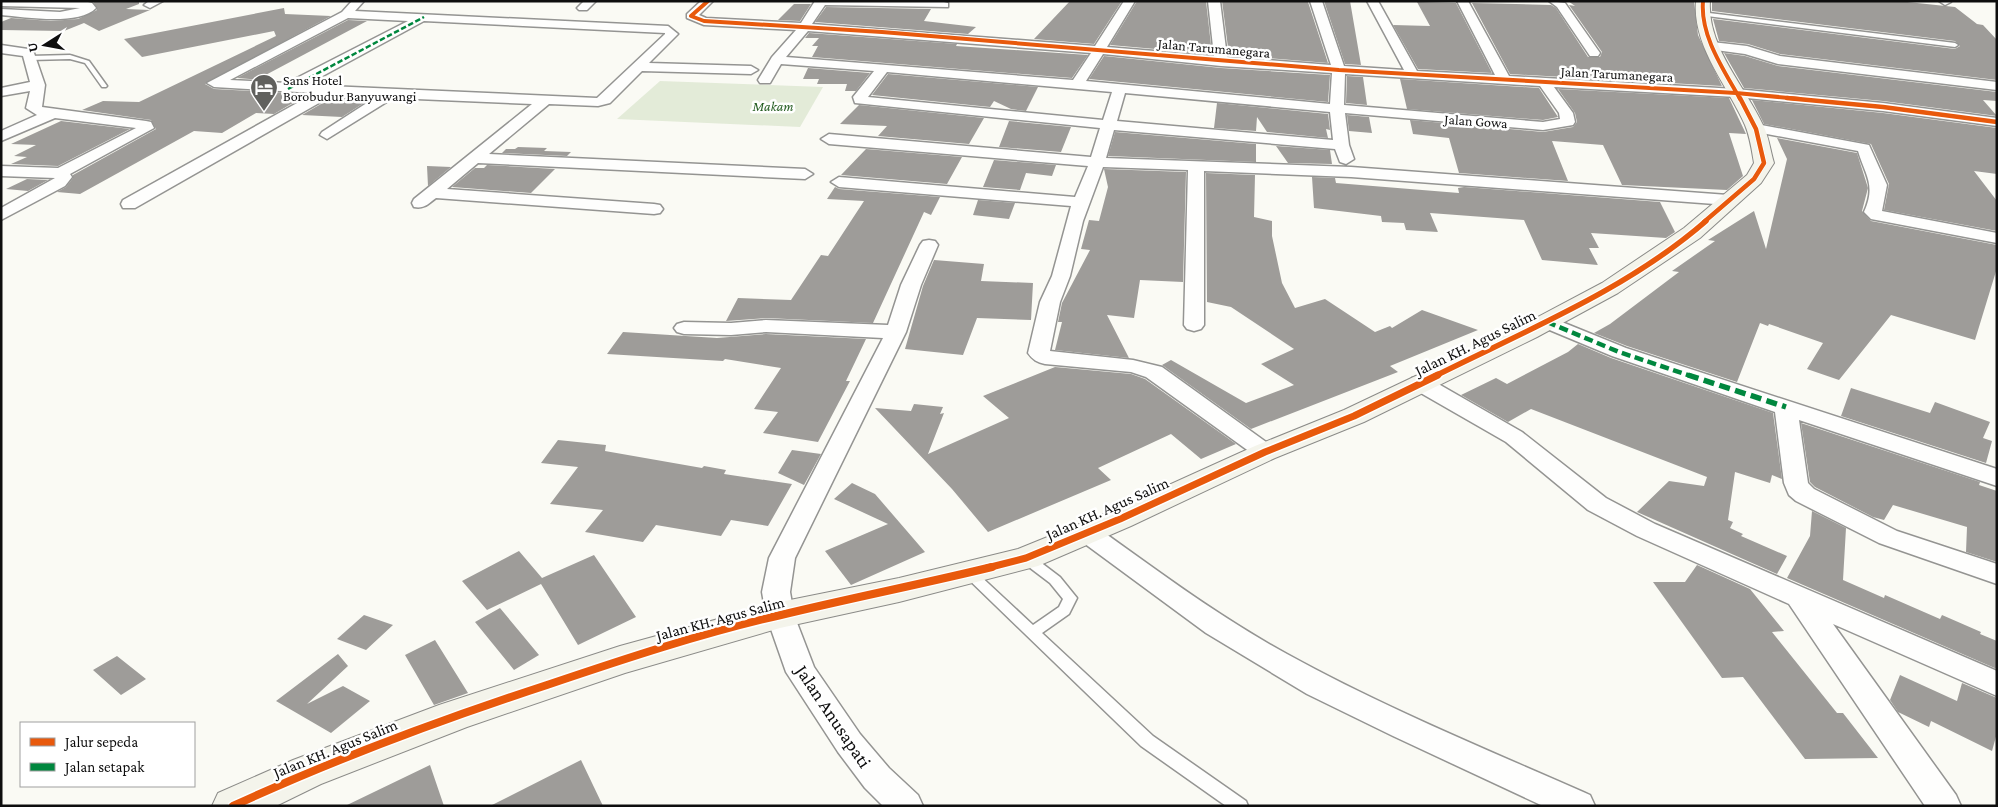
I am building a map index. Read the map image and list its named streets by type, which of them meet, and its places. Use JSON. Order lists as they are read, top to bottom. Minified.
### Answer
{"streets":{"street":["Jalan Tarumanegara","Jalan Gowa","Jalan KH. Agus Salim","Jalan Anusapati"]},"crossings":[["Jalan Tarumanegara","Jalan Gowa"],["Jalan Tarumanegara","Jalan KH. Agus Salim"],["Jalan KH. Agus Salim","Jalan Anusapati"]],"parks":["Makam"],"places":{"hotel":["Sans Hotel Borobudur Banyuwangi"]},"legend":["Jalur sepeda","Jalan setapak"],"north":"left"}
